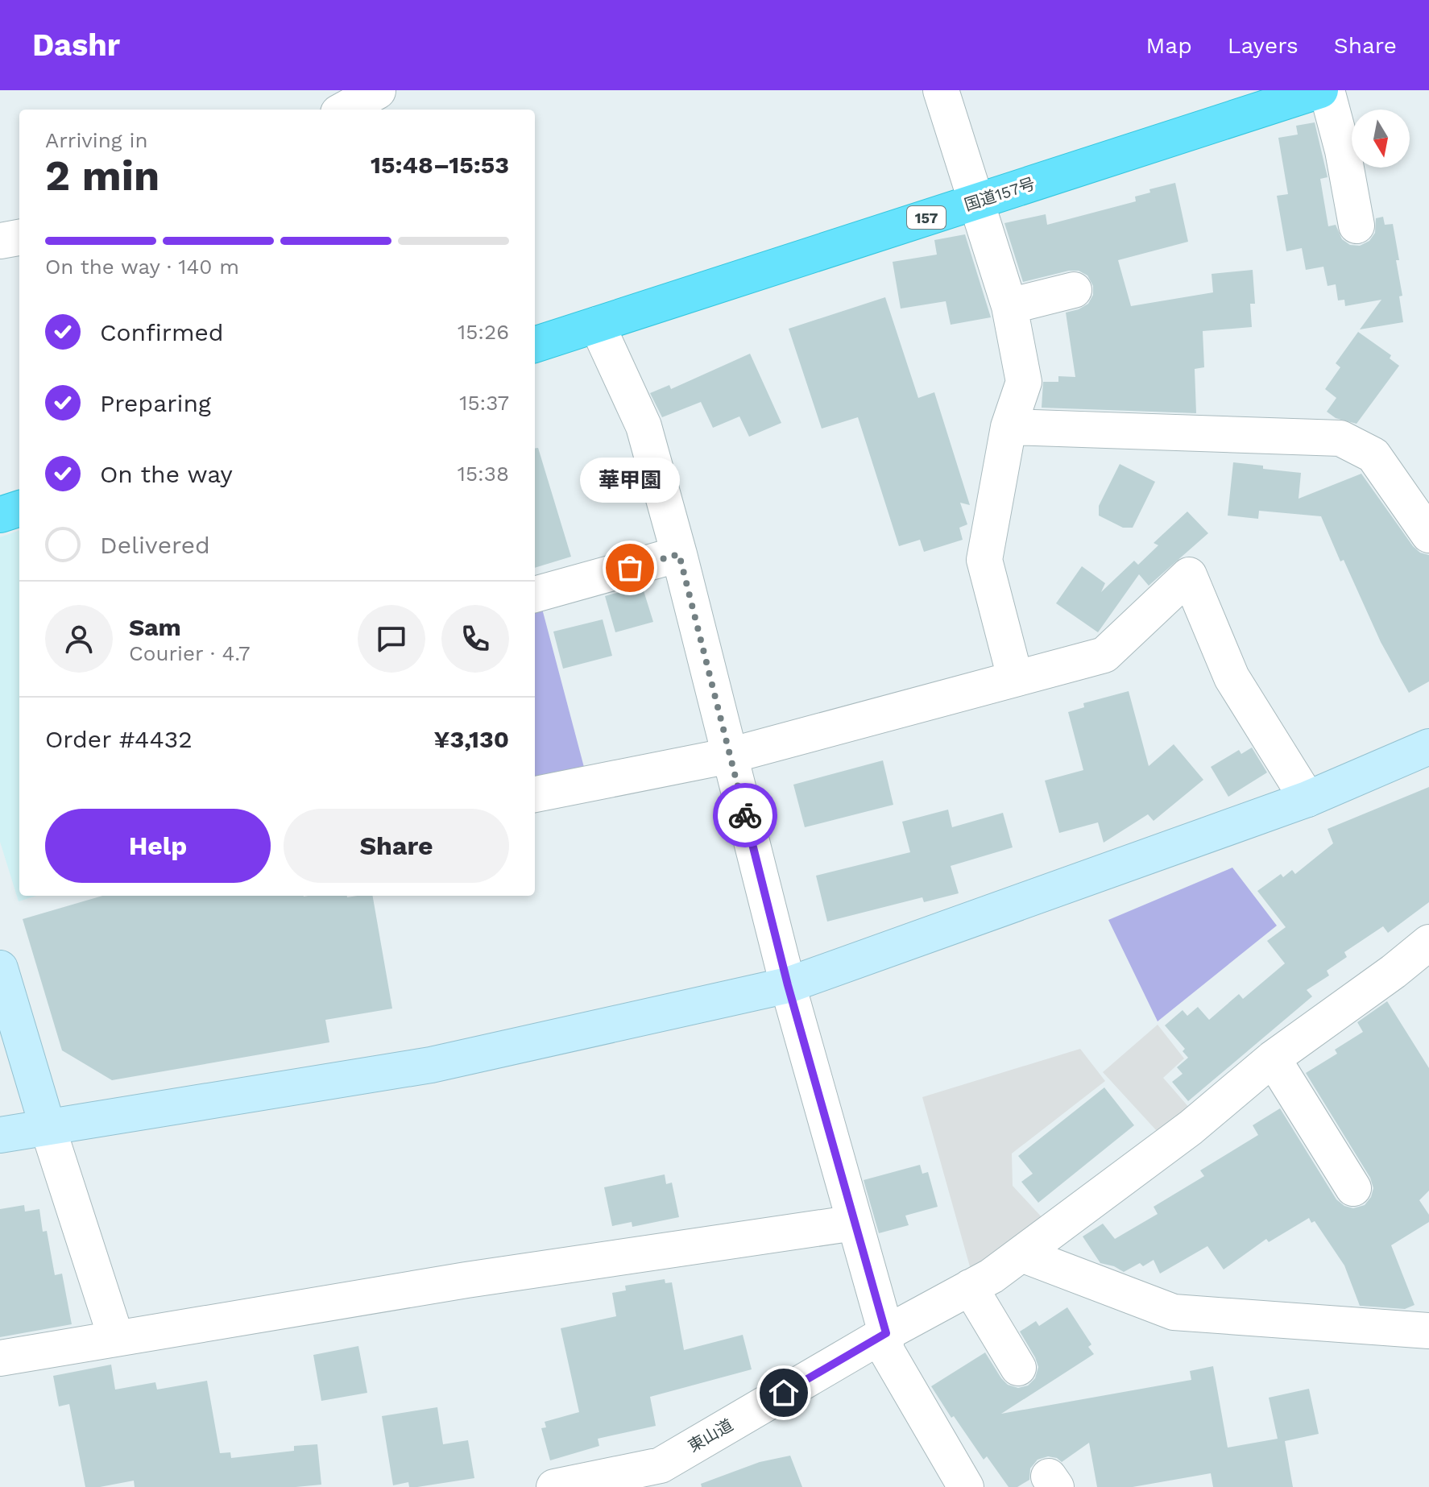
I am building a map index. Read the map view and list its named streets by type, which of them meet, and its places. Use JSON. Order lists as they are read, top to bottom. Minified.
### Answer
{"streets":{"highway":["国道157号","157"],"street":["東山道"]},"places":["華甲園"],"north":"bottom","page":{"header":"Dashr","nav":["Map","Layers","Share"],"heading":["2 min","Arriving in","15:48–15:53"],"panel":["Sam","Courier · 4.7","Order #4432","¥3,130"],"bar":"On the way · 140 m","list":[["Confirmed","15:26"],["Preparing","15:37"],["On the way","15:38"],"Delivered"],"bubble":"華甲園","buttons":["Help","Share"]}}
